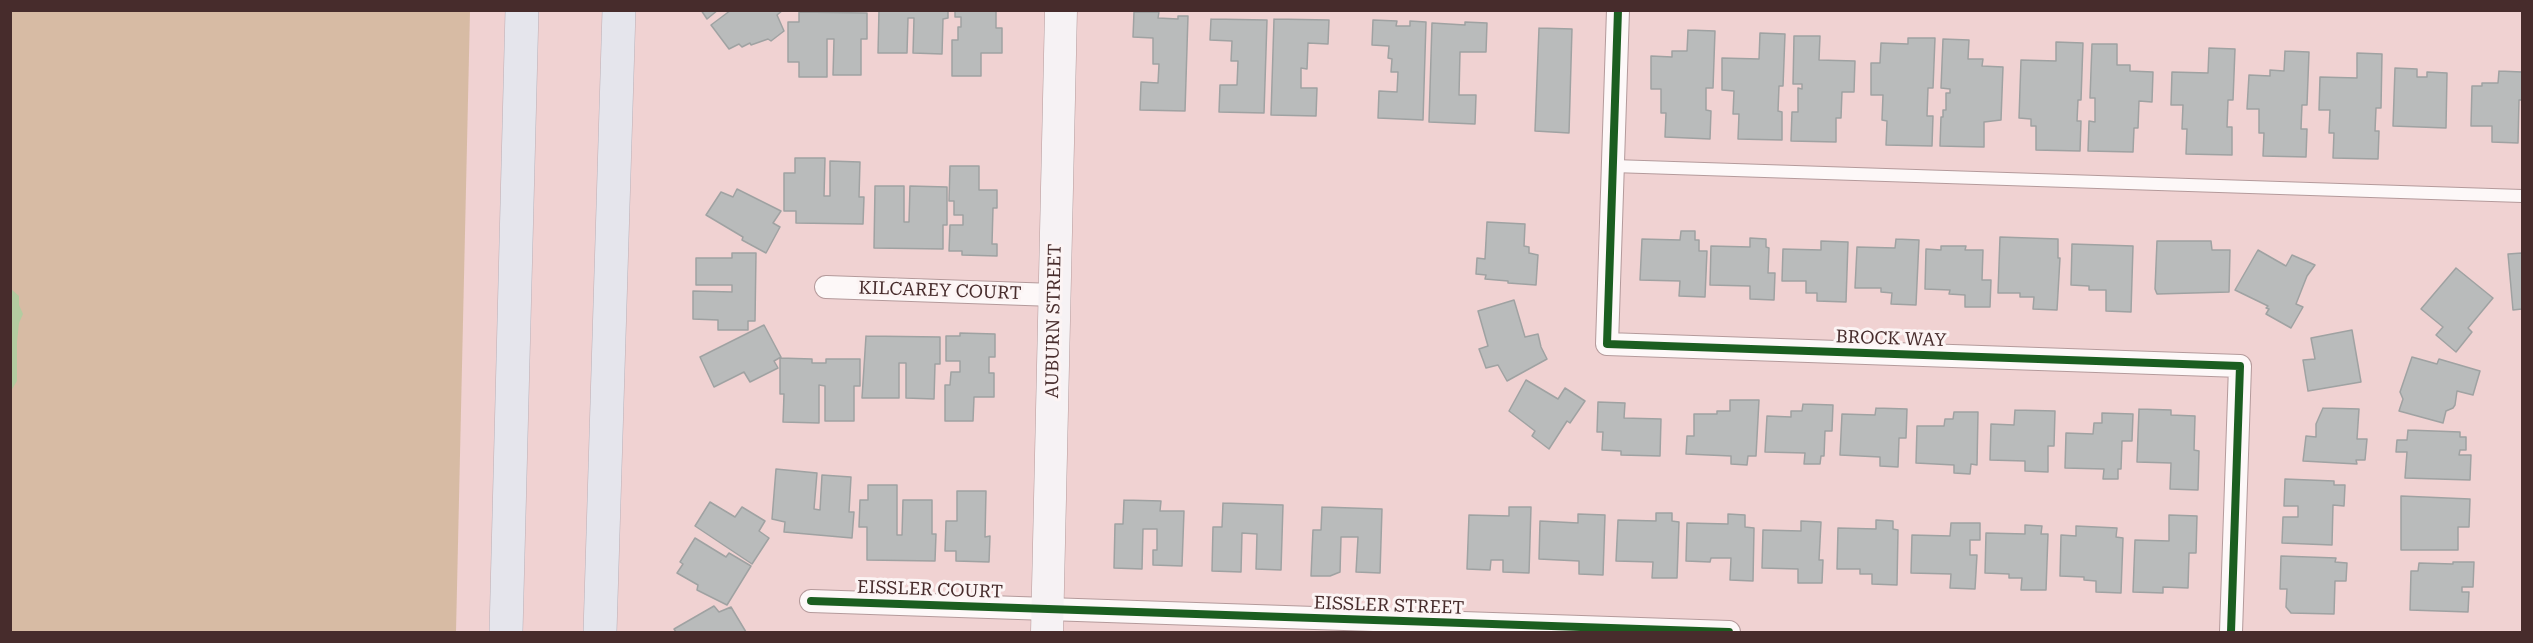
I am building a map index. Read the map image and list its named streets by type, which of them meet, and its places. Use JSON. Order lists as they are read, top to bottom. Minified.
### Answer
{"streets":{"main road":["AUBURN STREET"],"street":["KILCAREY COURT","BROCK WAY","EISSLER COURT","EISSLER STREET"]},"crossings":[["KILCAREY COURT","AUBURN STREET"],["AUBURN STREET","EISSLER COURT"],["AUBURN STREET","EISSLER STREET"],["EISSLER COURT","EISSLER STREET"]]}
